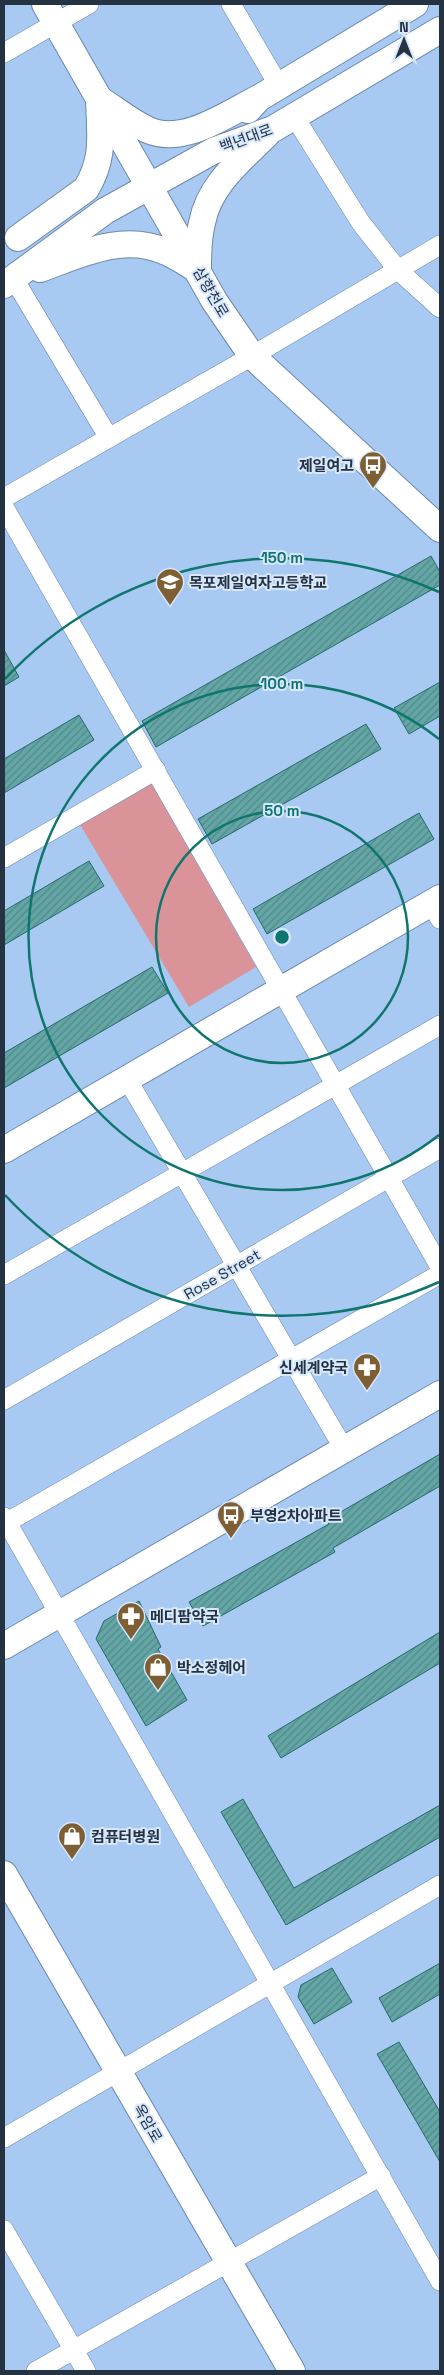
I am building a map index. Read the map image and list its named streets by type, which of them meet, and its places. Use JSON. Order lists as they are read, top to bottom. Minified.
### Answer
{"streets":{"street":["백년대로","삼향천로","Rose Street","옥암로"]},"places":{"bus stop":["제일여고","부영2차아파트"],"school or university":["목포제일여자고등학교"],"pharmacy":["신세계약국","메디팜약국"],"shop":["박소정헤어","컴퓨터병원"]},"north":"top","rings":["150 m","100 m","50 m"]}
